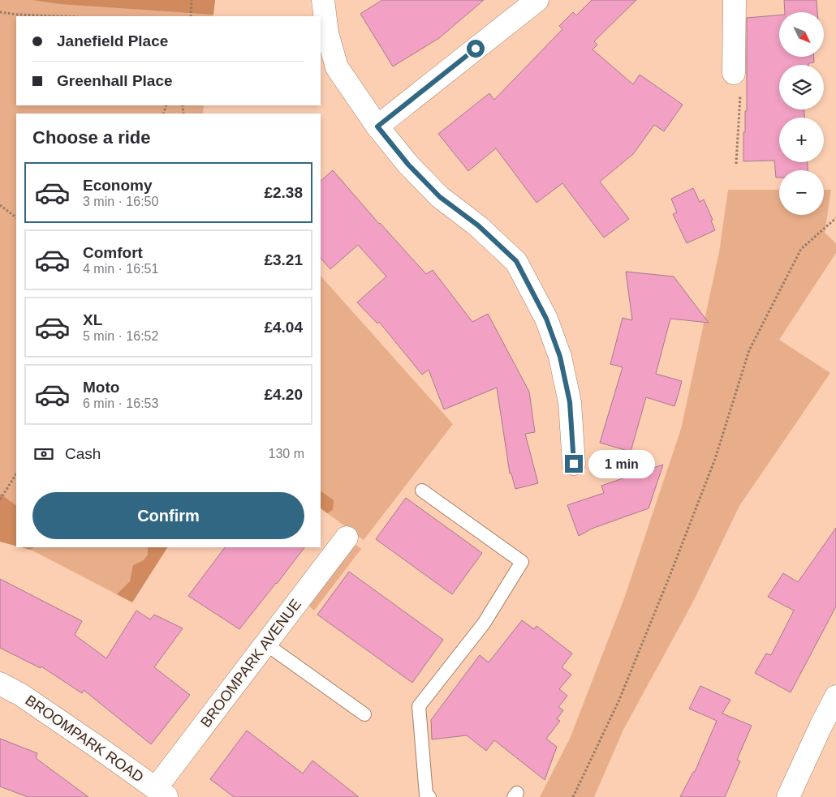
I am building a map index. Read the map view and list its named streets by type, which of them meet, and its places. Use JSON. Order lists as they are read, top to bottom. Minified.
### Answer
{"streets":{"street":["BROOMPARK AVENUE","BROOMPARK ROAD"]},"crossings":[["BROOMPARK AVENUE","BROOMPARK ROAD"]],"north":"bottom right","page":{"map_buttons":["+","−"],"banner":["Janefield Place","Greenhall Place"],"heading":"Choose a ride","list":[{"name":"Economy","note":"3 min · 16:50","value":"£2.38"},{"name":"Comfort","note":"4 min · 16:51","value":"£3.21"},{"name":"XL","note":"5 min · 16:52","value":"£4.04"},{"name":"Moto","note":"6 min · 16:53","value":"£4.20"}],"pay":["Cash","130 m"],"bubble":"1 min","buttons":"Confirm"}}
